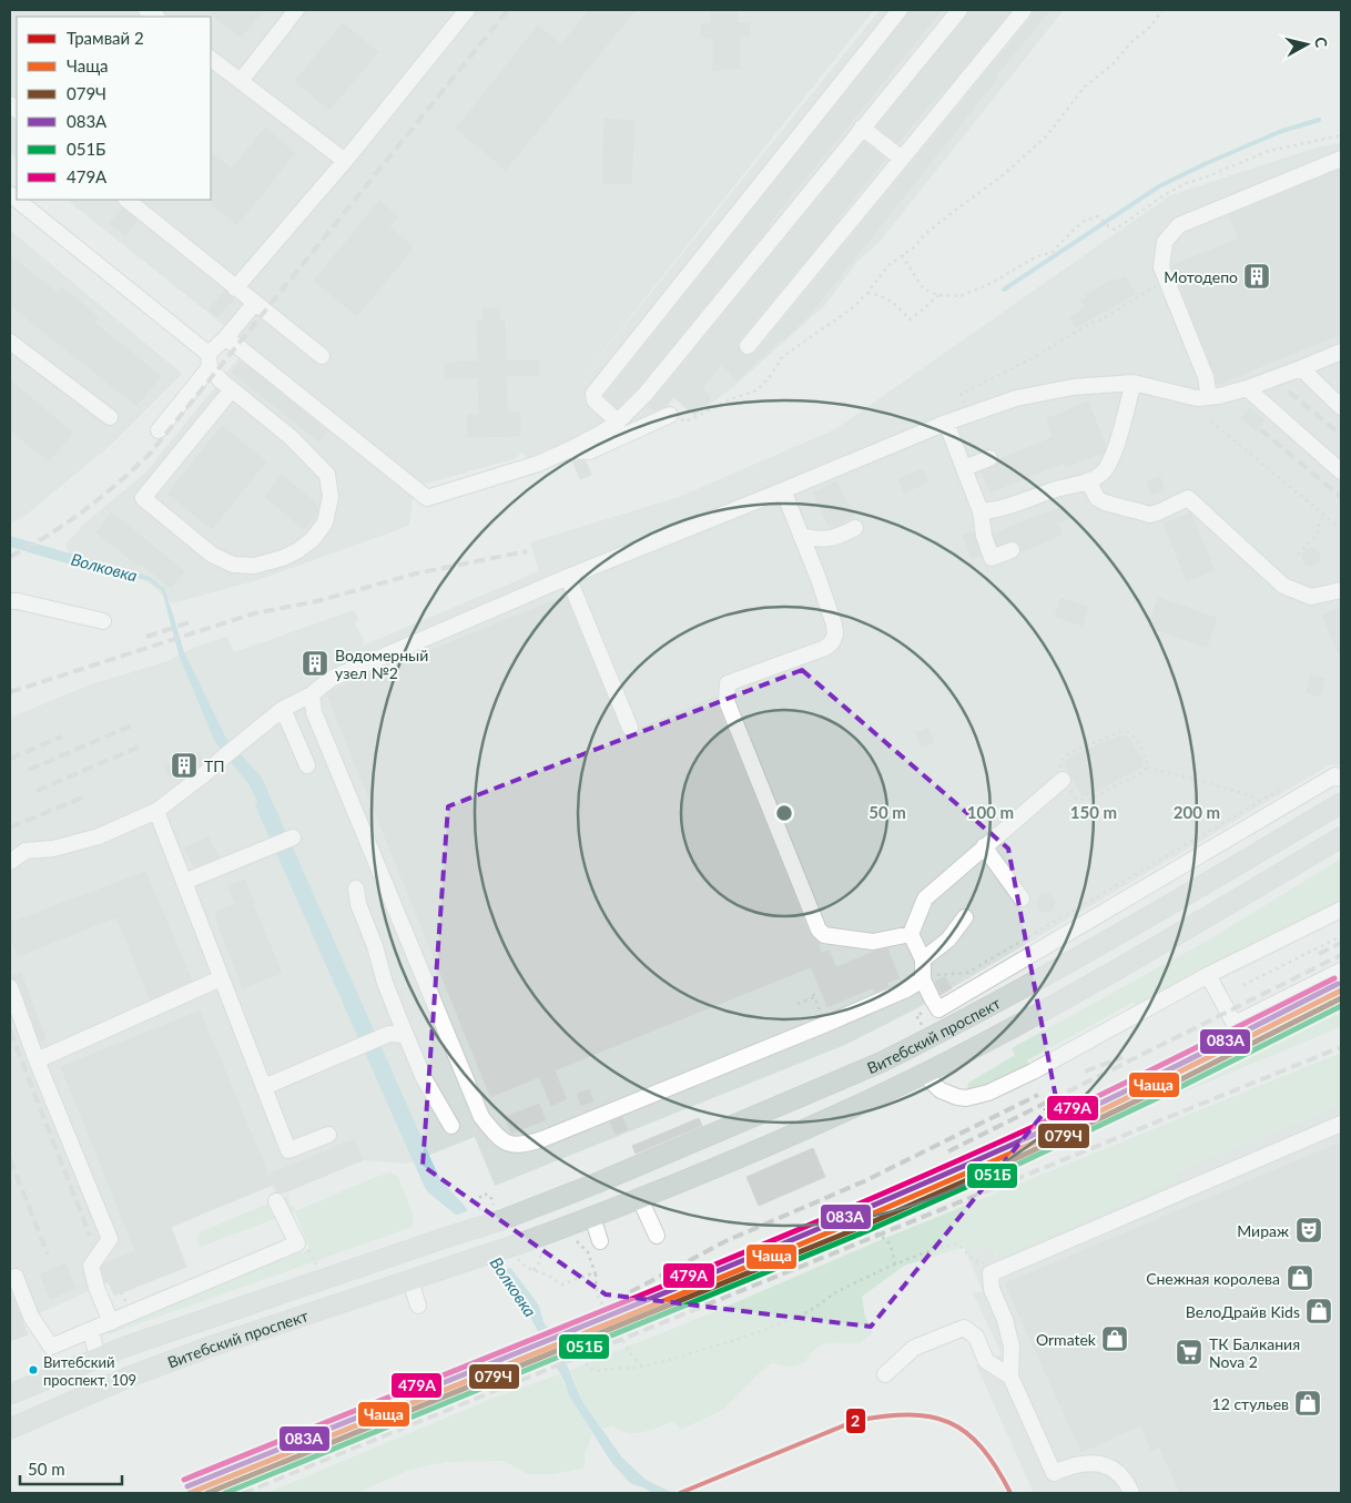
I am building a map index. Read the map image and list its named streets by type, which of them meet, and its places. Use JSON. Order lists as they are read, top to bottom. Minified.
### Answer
{"streets":{"main road":["Витебский проспект"]},"water":["Волковка"],"places":{"building":["Мотодепо","Водомерный узел №2","ТП"],"theatre":["Мираж"],"shop":["Снежная королева","ВелоДрайв Kids","Ormatek","12 стульев"],"supermarket":["ТК Балкания Nova 2"],"other":["Витебский проспект, 109"]},"lines":["transit line 479А","transit line 083А","transit line Чаща","transit line 079Ч","transit line 051Б","tram line 2"],"legend":["Трамвай 2","Чаща","079Ч","083А","051Б","479А"],"scale_bar":"50 m","north":"right","rings":["50 m","100 m","150 m","200 m"]}
